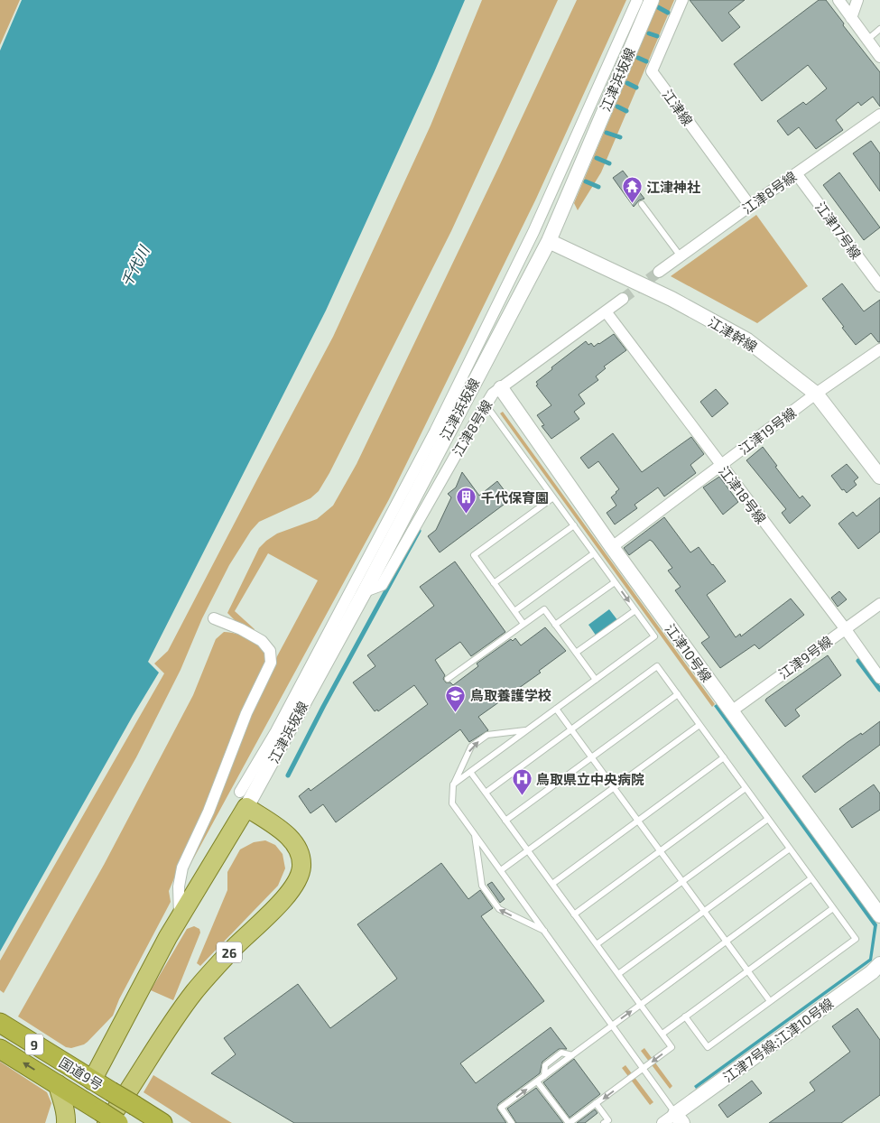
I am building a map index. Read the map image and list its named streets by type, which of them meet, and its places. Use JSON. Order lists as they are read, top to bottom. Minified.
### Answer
{"streets":{"highway":["9","国道9号"],"main road":["26"],"street":["江津浜坂線","江津線","江津8号線","江津17号線","江津幹線","江津19号線","江津18号線","江津10号線","江津9号線","江津7号線;江津10号線"]},"crossings":[["江津浜坂線","江津8号線"],["江津浜坂線","江津幹線"],["江津浜坂線","26"],["江津線","江津8号線"],["江津8号線","江津17号線"],["江津8号線","江津18号線"],["江津8号線","江津10号線"],["江津幹線","江津19号線"],["江津19号線","江津18号線"],["江津19号線","江津10号線"],["江津18号線","江津9号線"],["江津10号線","江津9号線"],["26","国道9号"]],"water":["千代川"],"places":{"temple":["江津神社"],"building":["千代保育園"],"school or university":["鳥取養護学校"],"hospital":["鳥取県立中央病院"]}}
